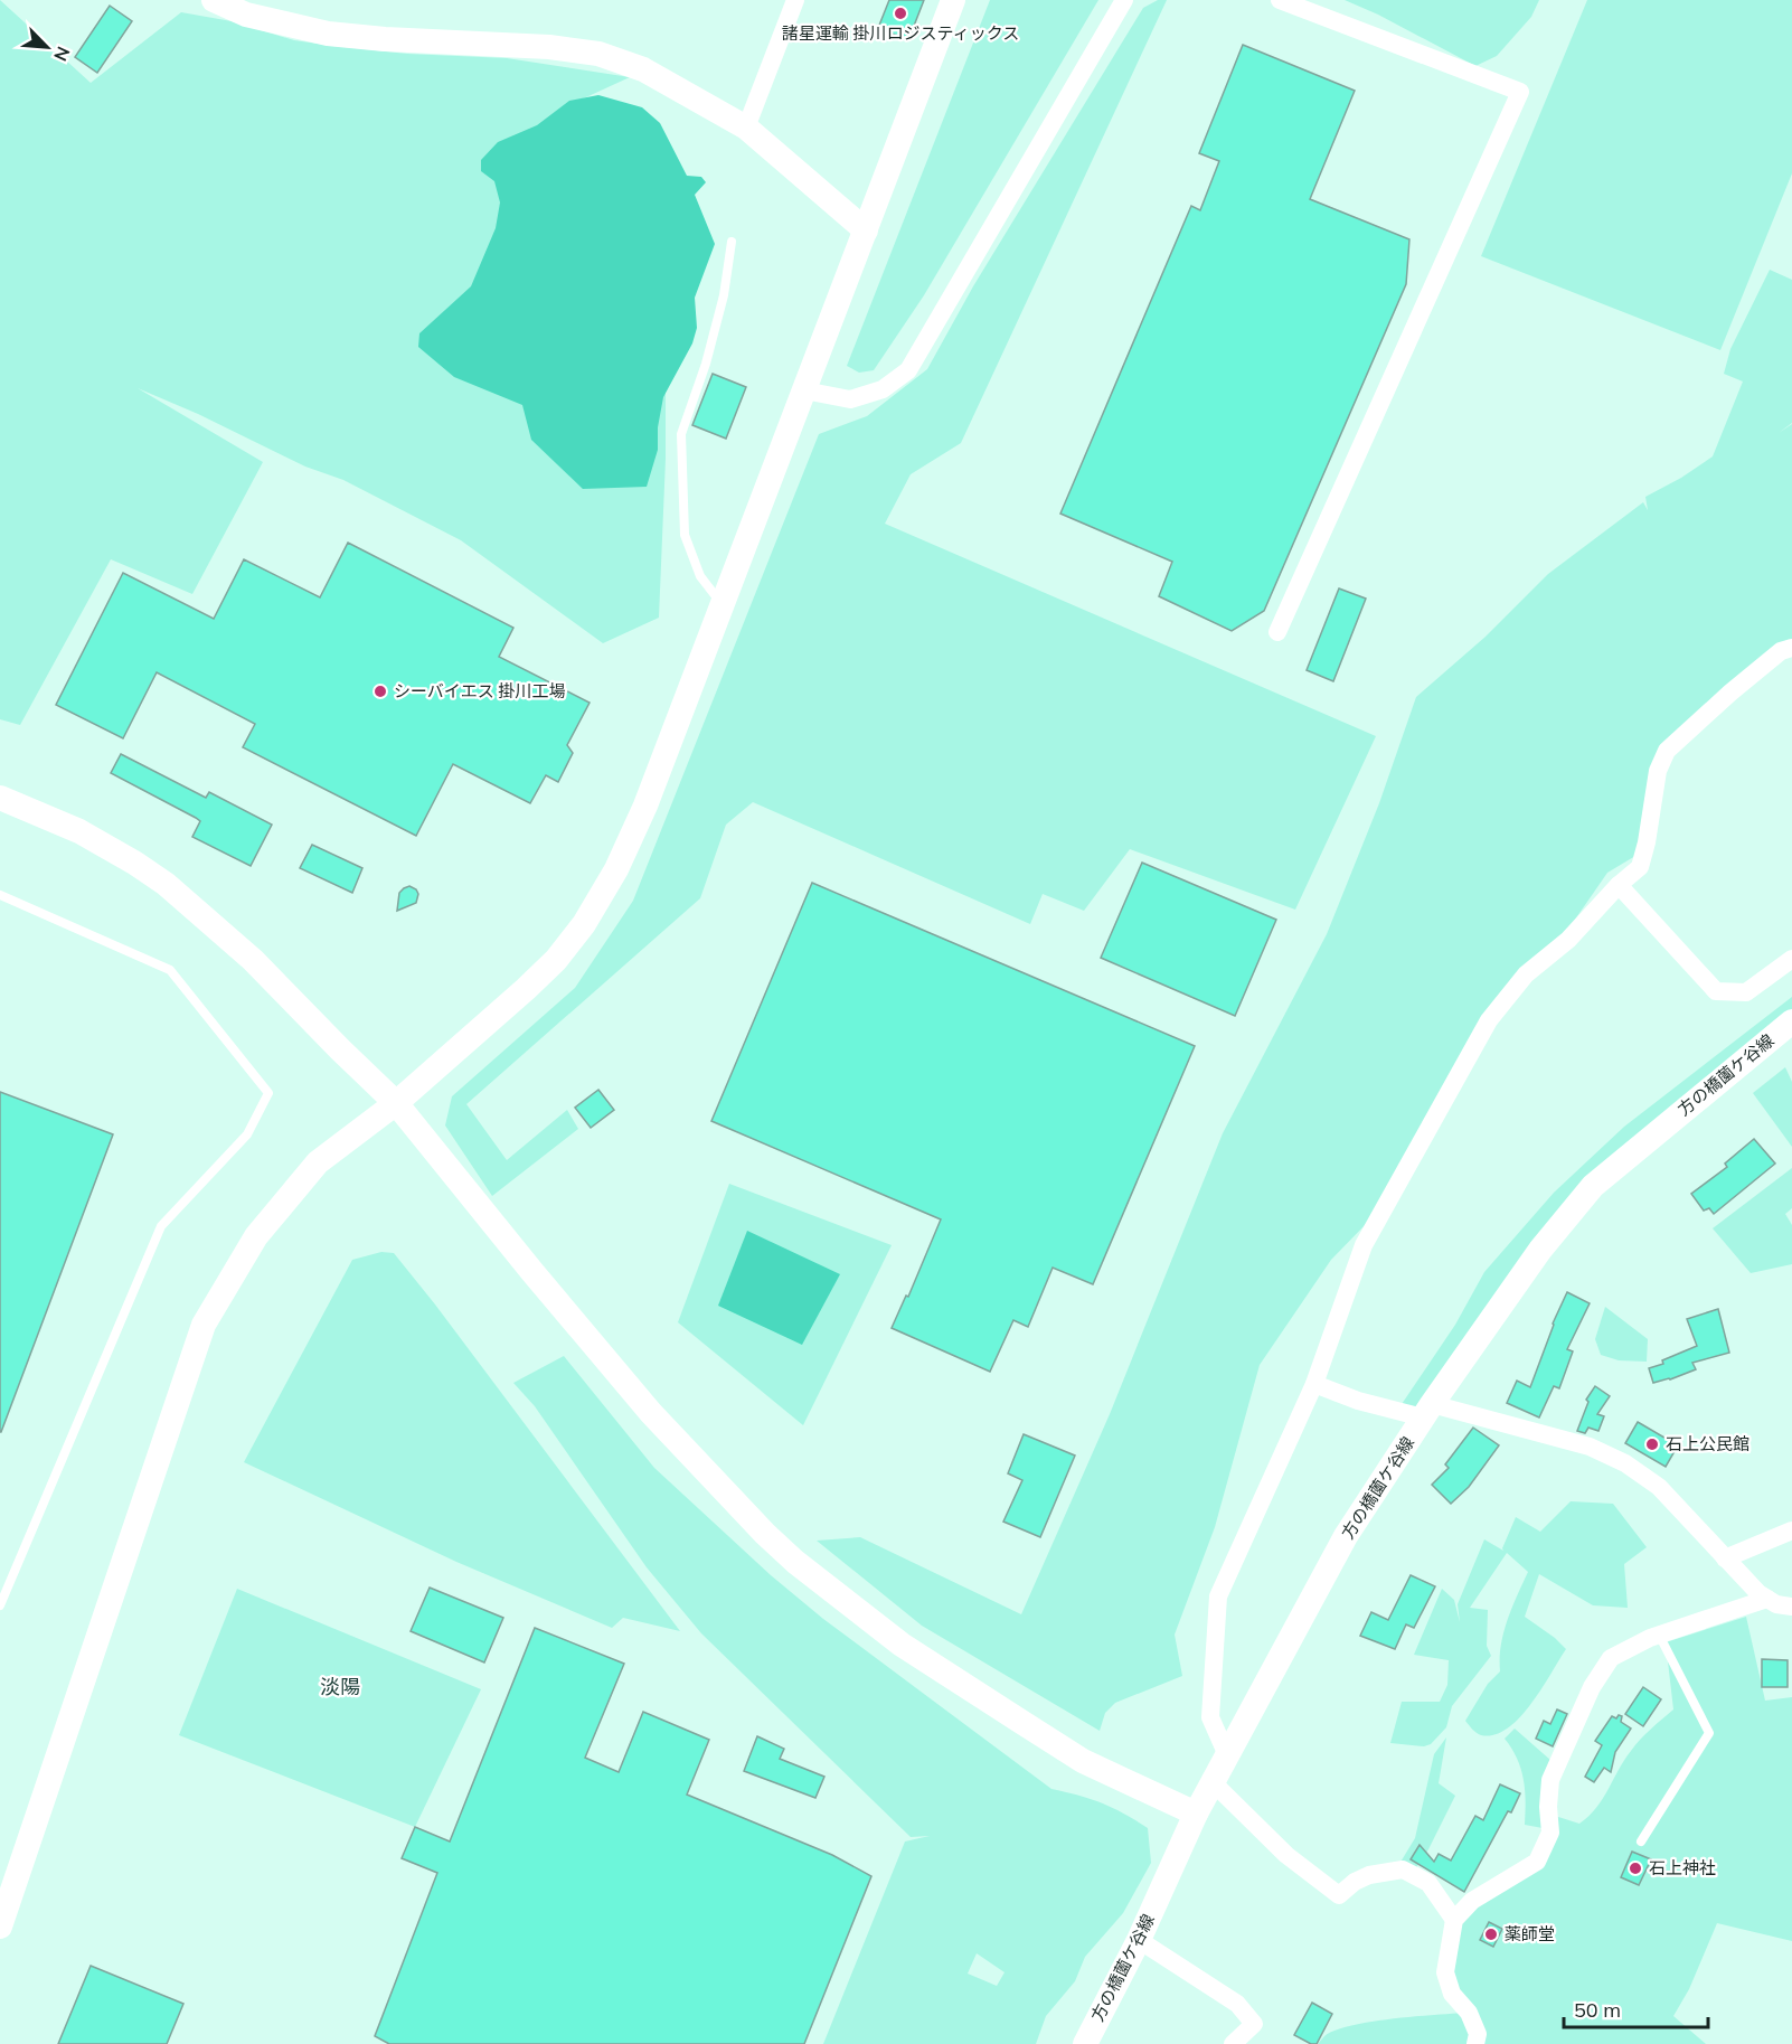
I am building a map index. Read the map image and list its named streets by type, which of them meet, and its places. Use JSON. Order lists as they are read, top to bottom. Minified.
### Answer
{"streets":{"street":["方の橋薗ケ谷線"]},"districts":["淡陽"],"places":["諸星運輸 掛川ロジスティックス","シーバイエス 掛川工場","石上公民館","石上神社","薬師堂"],"scale_bar":"50 m","north":"bottom right"}
